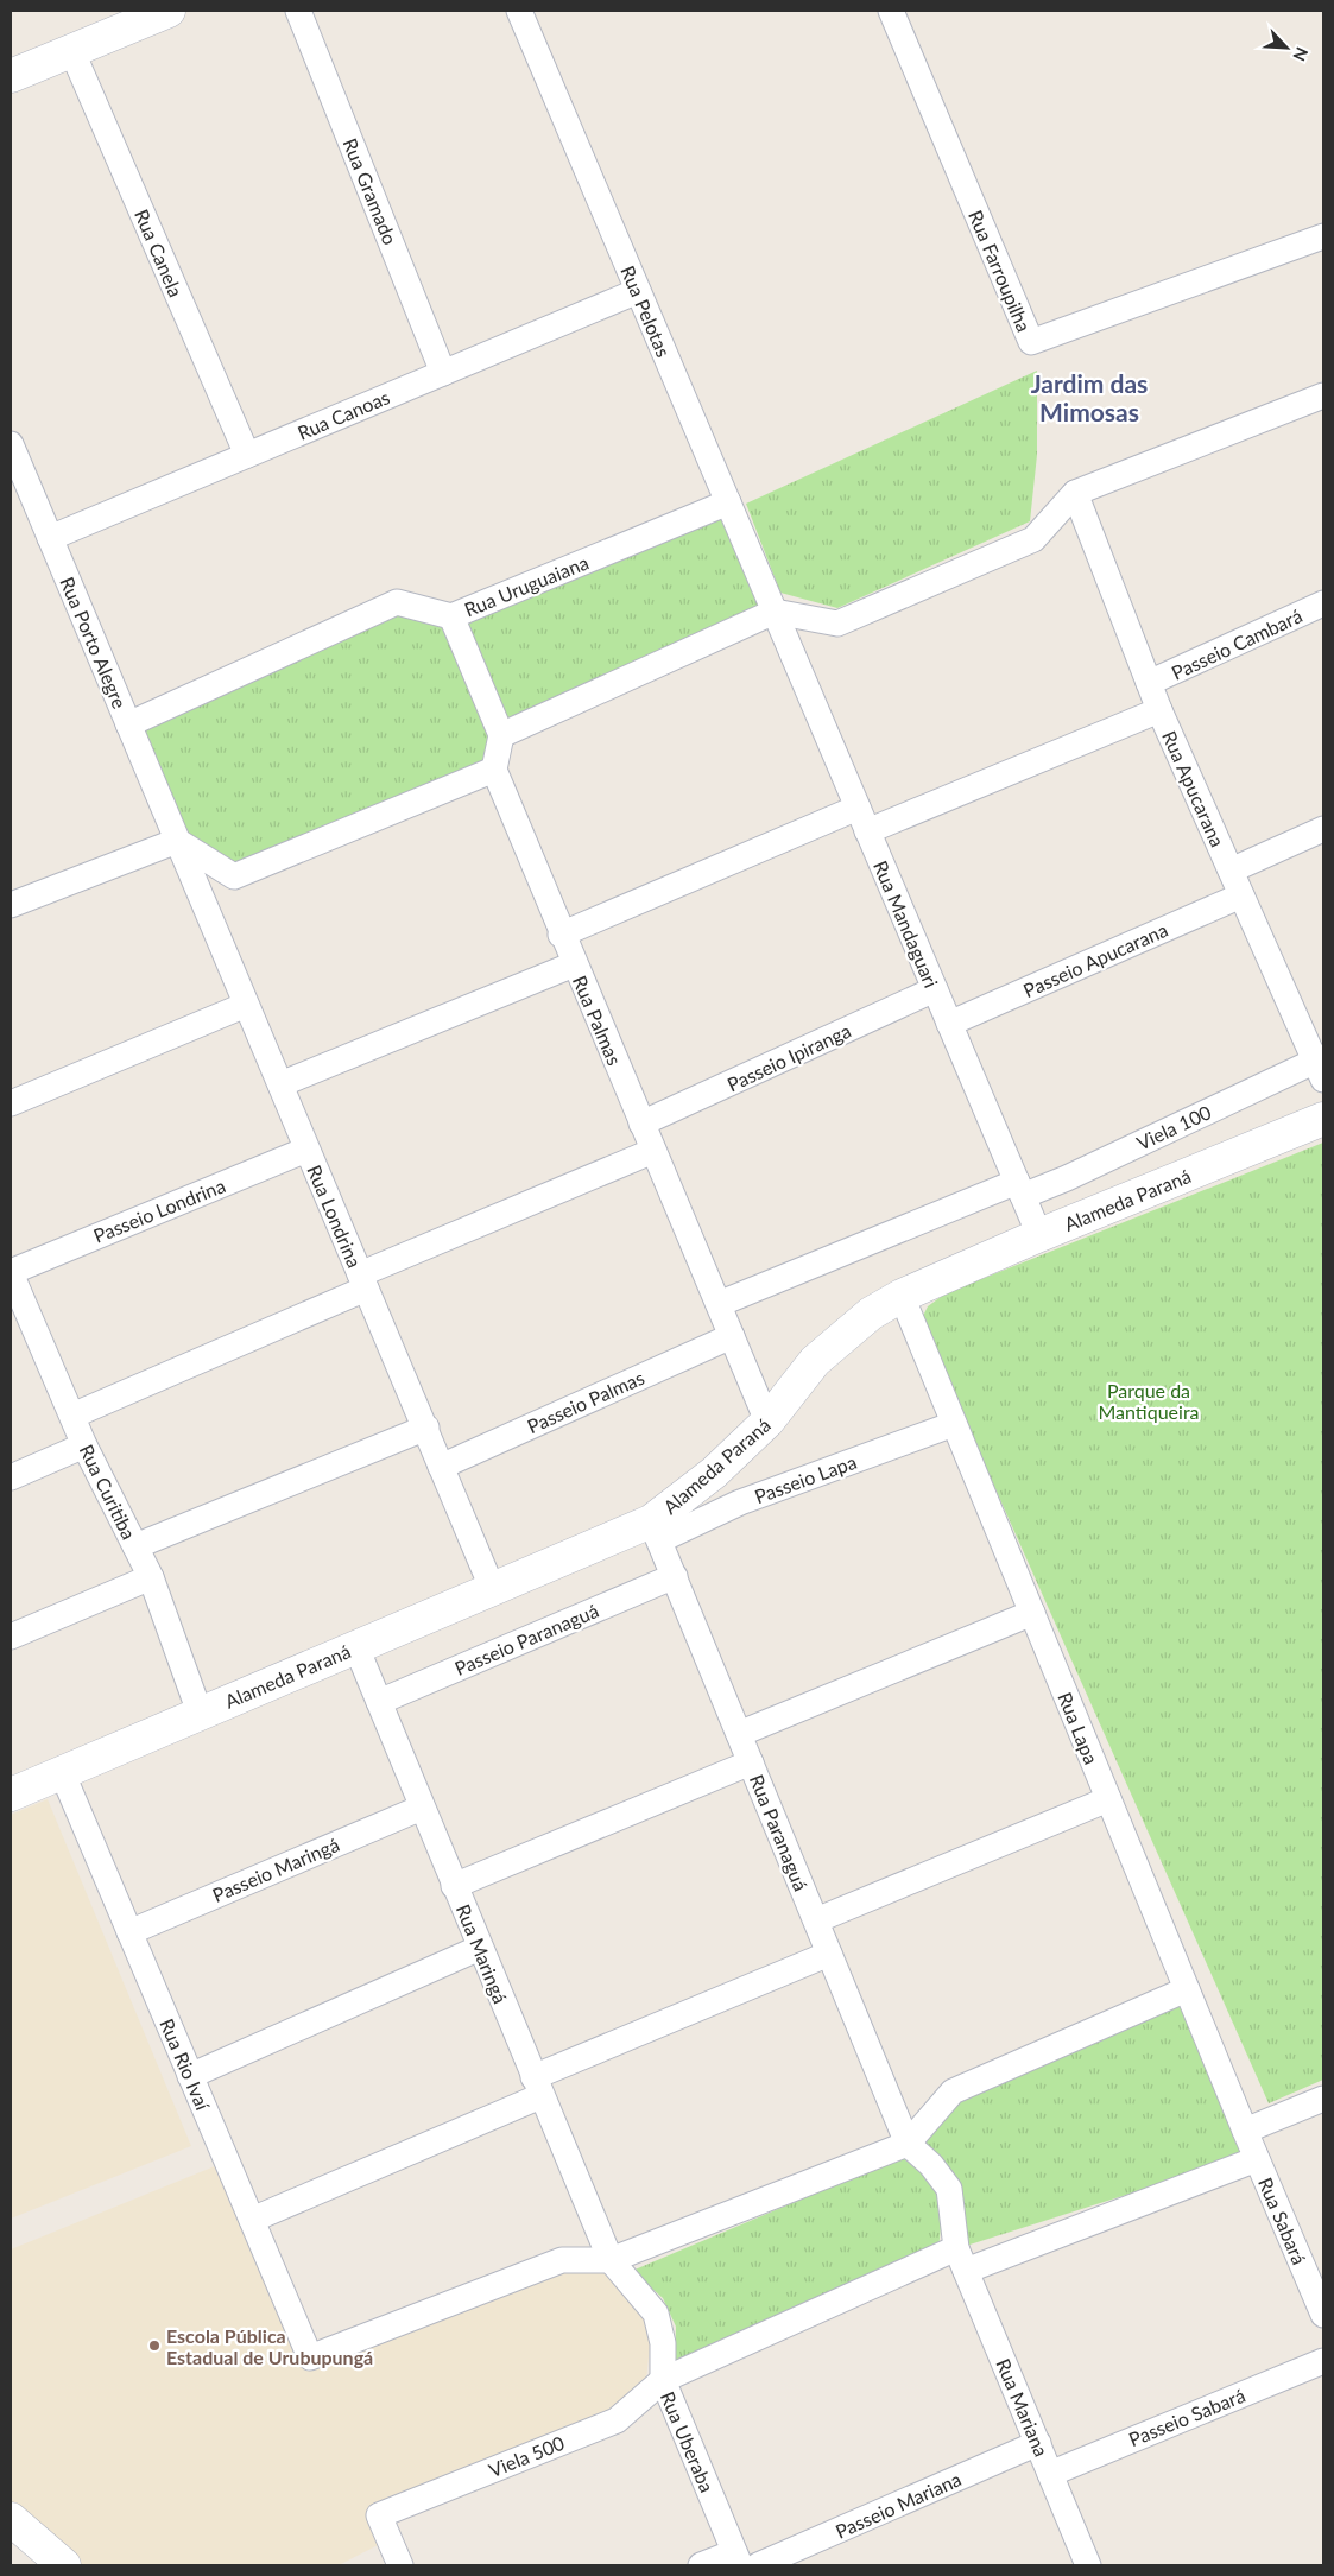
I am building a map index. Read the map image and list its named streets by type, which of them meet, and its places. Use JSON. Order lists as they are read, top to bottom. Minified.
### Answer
{"streets":{"street":["Rua Gramado","Rua Canela","Rua Farroupilha","Rua Pelotas","Rua Canoas","Rua Uruguaiana","Rua Porto Alegre","Passeio Cambará","Rua Apucarana","Rua Mandaguari","Passeio Apucarana","Rua Palmas","Passeio Ipiranga","Viela 100","Alameda Paraná","Passeio Londrina","Rua Londrina","Passeio Palmas","Passeio Lapa","Rua Curitiba","Passeio Paranaguá","Rua Lapa","Rua Paranaguá","Passeio Maringá","Rua Maringá","Rua Rio Ivaí","Rua Sabará","Rua Mariana","Passeio Sabará","Rua Uberaba","Viela 500","Passeio Mariana"]},"crossings":[["Rua Gramado","Rua Canoas"],["Rua Canela","Rua Canoas"],["Rua Pelotas","Rua Canoas"],["Rua Pelotas","Rua Uruguaiana"],["Rua Pelotas","Rua Mandaguari"],["Rua Canoas","Rua Porto Alegre"],["Rua Uruguaiana","Rua Porto Alegre"],["Rua Porto Alegre","Rua Londrina"],["Passeio Cambará","Rua Apucarana"],["Rua Apucarana","Passeio Apucarana"],["Rua Apucarana","Viela 100"],["Rua Mandaguari","Passeio Apucarana"],["Rua Mandaguari","Passeio Ipiranga"],["Rua Mandaguari","Viela 100"],["Rua Mandaguari","Alameda Paraná"],["Rua Palmas","Passeio Ipiranga"],["Rua Palmas","Alameda Paraná"],["Rua Palmas","Passeio Palmas"],["Alameda Paraná","Rua Londrina"],["Alameda Paraná","Passeio Lapa"],["Alameda Paraná","Rua Curitiba"],["Alameda Paraná","Rua Lapa"],["Alameda Paraná","Rua Paranaguá"],["Alameda Paraná","Rua Maringá"],["Alameda Paraná","Rua Rio Ivaí"],["Passeio Londrina","Rua Londrina"],["Passeio Londrina","Rua Curitiba"],["Rua Londrina","Passeio Palmas"],["Passeio Lapa","Rua Lapa"],["Passeio Lapa","Rua Paranaguá"],["Passeio Paranaguá","Rua Paranaguá"],["Passeio Paranaguá","Rua Maringá"],["Rua Lapa","Rua Sabará"],["Rua Lapa","Viela 500"],["Rua Paranaguá","Rua Mariana"],["Passeio Maringá","Rua Maringá"],["Passeio Maringá","Rua Rio Ivaí"],["Rua Maringá","Rua Rio Ivaí"],["Rua Maringá","Rua Uberaba"],["Rua Rio Ivaí","Rua Uberaba"],["Rua Sabará","Viela 500"],["Rua Mariana","Passeio Sabará"],["Rua Mariana","Viela 500"],["Rua Mariana","Passeio Mariana"],["Rua Uberaba","Viela 500"]],"districts":["Jardim das Mimosas"],"parks":["Parque da Mantiqueira"],"places":["Escola Pública Estadual de Urubupungá"],"north":"bottom right"}
